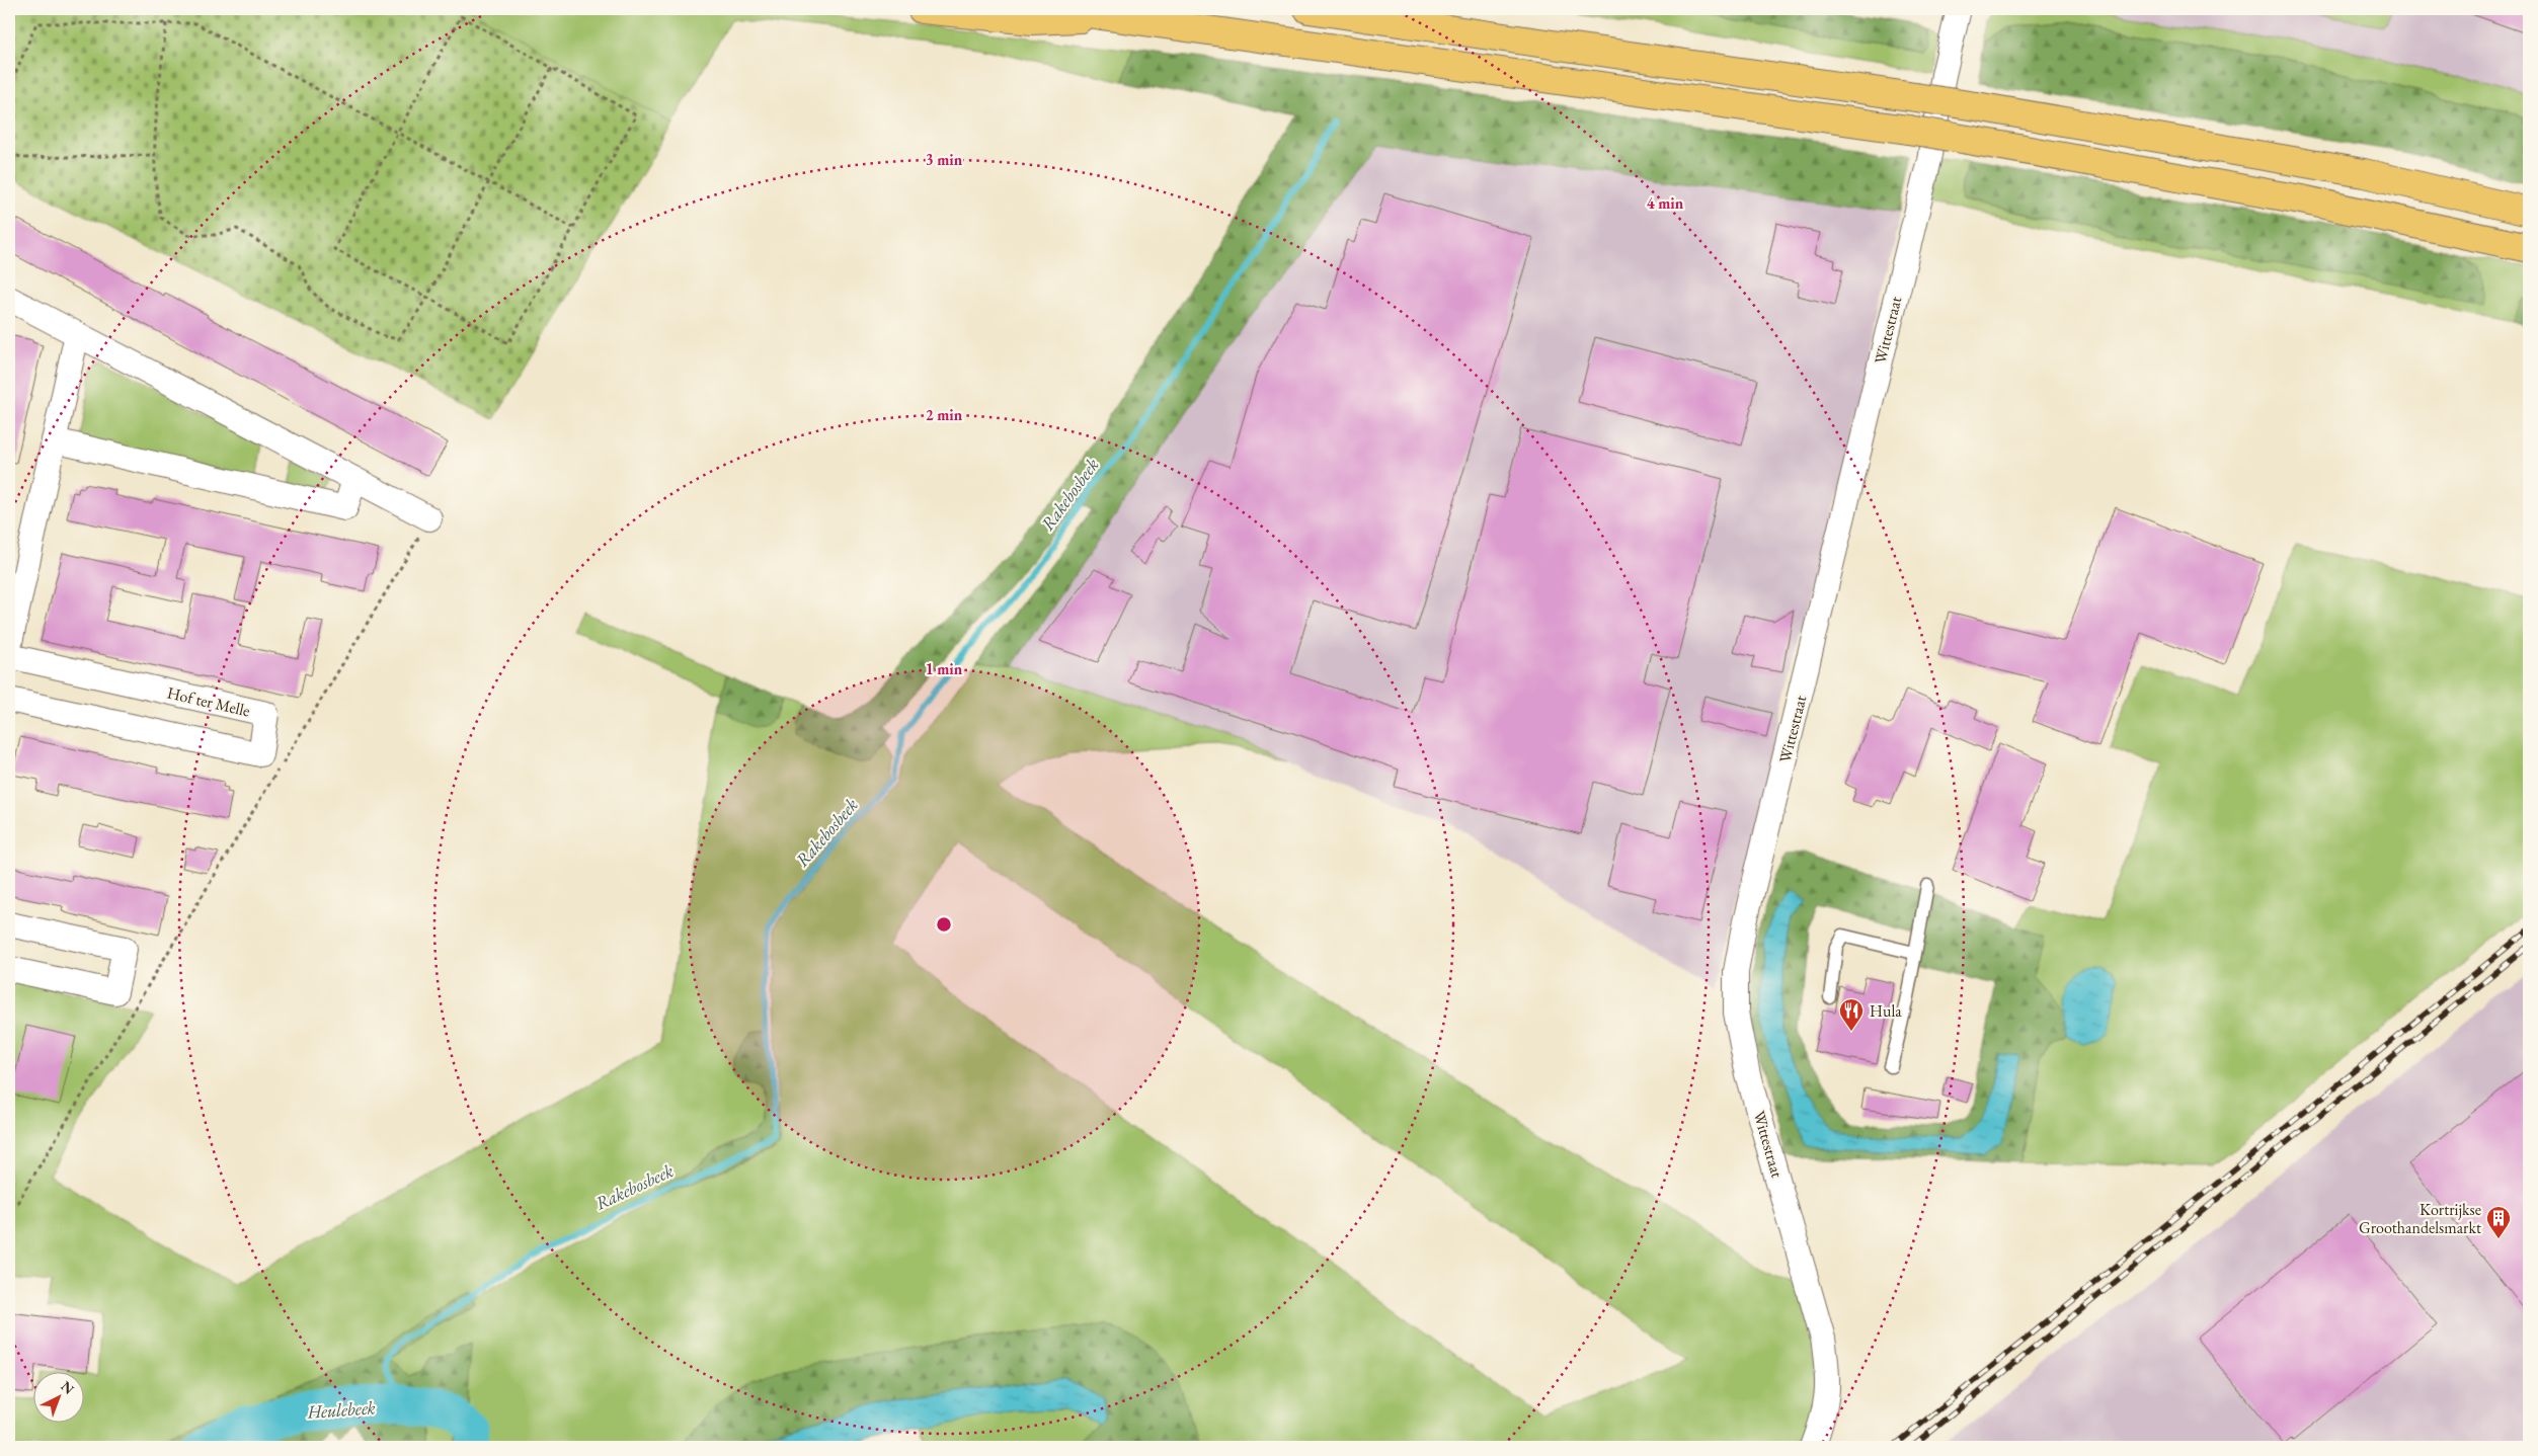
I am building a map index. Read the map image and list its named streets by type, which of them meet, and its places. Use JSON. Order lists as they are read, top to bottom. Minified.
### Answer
{"streets":{"street":["Wittestraat","Hof ter Melle"]},"water":["Rakebosbeek","Heulebeek"],"places":{"restaurant":["Hula"],"building":["Kortrijkse Groothandelsmarkt"]},"north":"top right","rings":["3 min","4 min","2 min","1 min"]}
